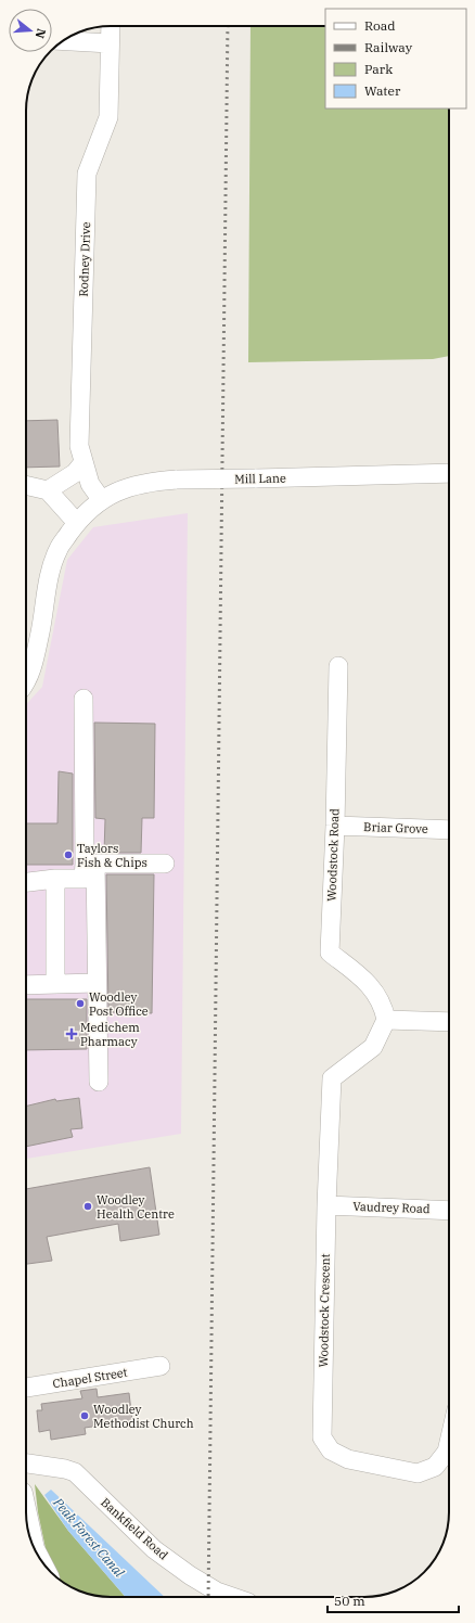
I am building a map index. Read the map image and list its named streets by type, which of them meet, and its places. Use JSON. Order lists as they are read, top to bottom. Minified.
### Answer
{"streets":{"street":["Rodney Drive","Mill Lane","Briar Grove","Woodstock Road","Vaudrey Road","Woodstock Crescent","Chapel Street","Bankfield Road"]},"crossings":[["Rodney Drive","Mill Lane"],["Briar Grove","Woodstock Road"],["Woodstock Road","Woodstock Crescent"],["Vaudrey Road","Woodstock Crescent"]],"water":["Peak Forest Canal"],"places":{"other":["Taylors Fish & Chips","Woodley Post Office","Woodley Health Centre","Woodley Methodist Church"],"health":["Medichem Pharmacy"]},"legend":["Road","Railway","Park","Water"],"scale_bar":"50 m","north":"right"}
